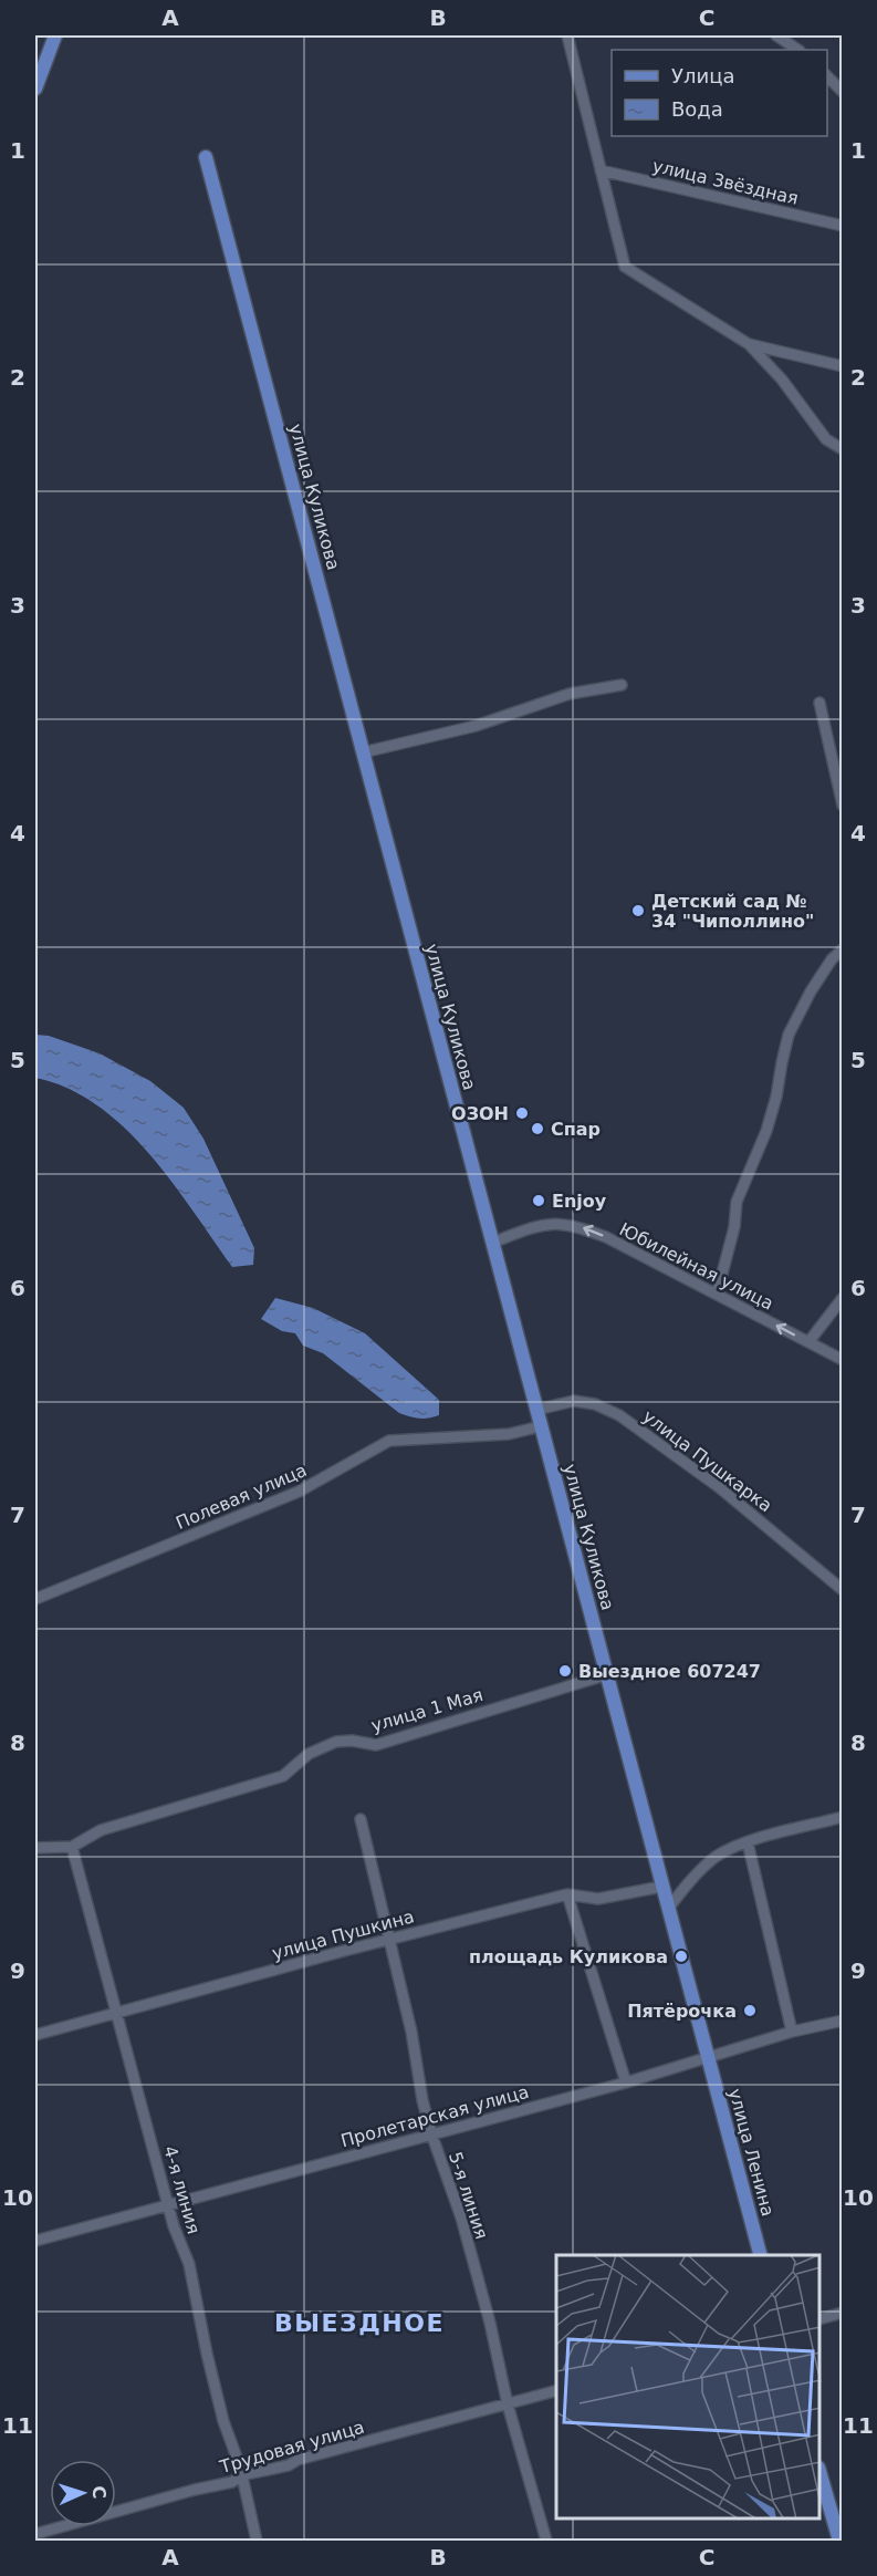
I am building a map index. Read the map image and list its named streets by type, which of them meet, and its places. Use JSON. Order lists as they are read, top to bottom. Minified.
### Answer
{"streets":{"main road":["улица Куликова","улица Ленина"],"street":["улица Звёздная","Юбилейная улица","улица Пушкарка","Полевая улица","улица 1 Мая","улица Пушкина","Пролетарская улица","4-я линия","5-я линия","Трудовая улица"]},"crossings":[["улица Куликова","Юбилейная улица"],["улица Куликова","улица Пушкарка"],["улица Куликова","Полевая улица"],["улица Куликова","улица 1 Мая"],["улица Куликова","улица Пушкина"],["улица 1 Мая","4-я линия"],["улица Пушкина","4-я линия"],["улица Пушкина","5-я линия"],["Пролетарская улица","улица Ленина"],["Пролетарская улица","4-я линия"],["Пролетарская улица","5-я линия"],["4-я линия","Трудовая улица"],["5-я линия","Трудовая улица"]],"one_way":["Юбилейная улица"],"districts":["ВЫЕЗДНОЕ"],"places":["Детский сад № 34 \"Чиполлино\"","ОЗОН","Спар","Enjoy","Выездное 607247","площадь Куликова","Пятёрочка"],"legend":["Улица","Вода"],"north":"right","grid":{"columns":["A","B","C"],"rows":["1","2","3","4","5","6","7","8","9","10","11"]}}
